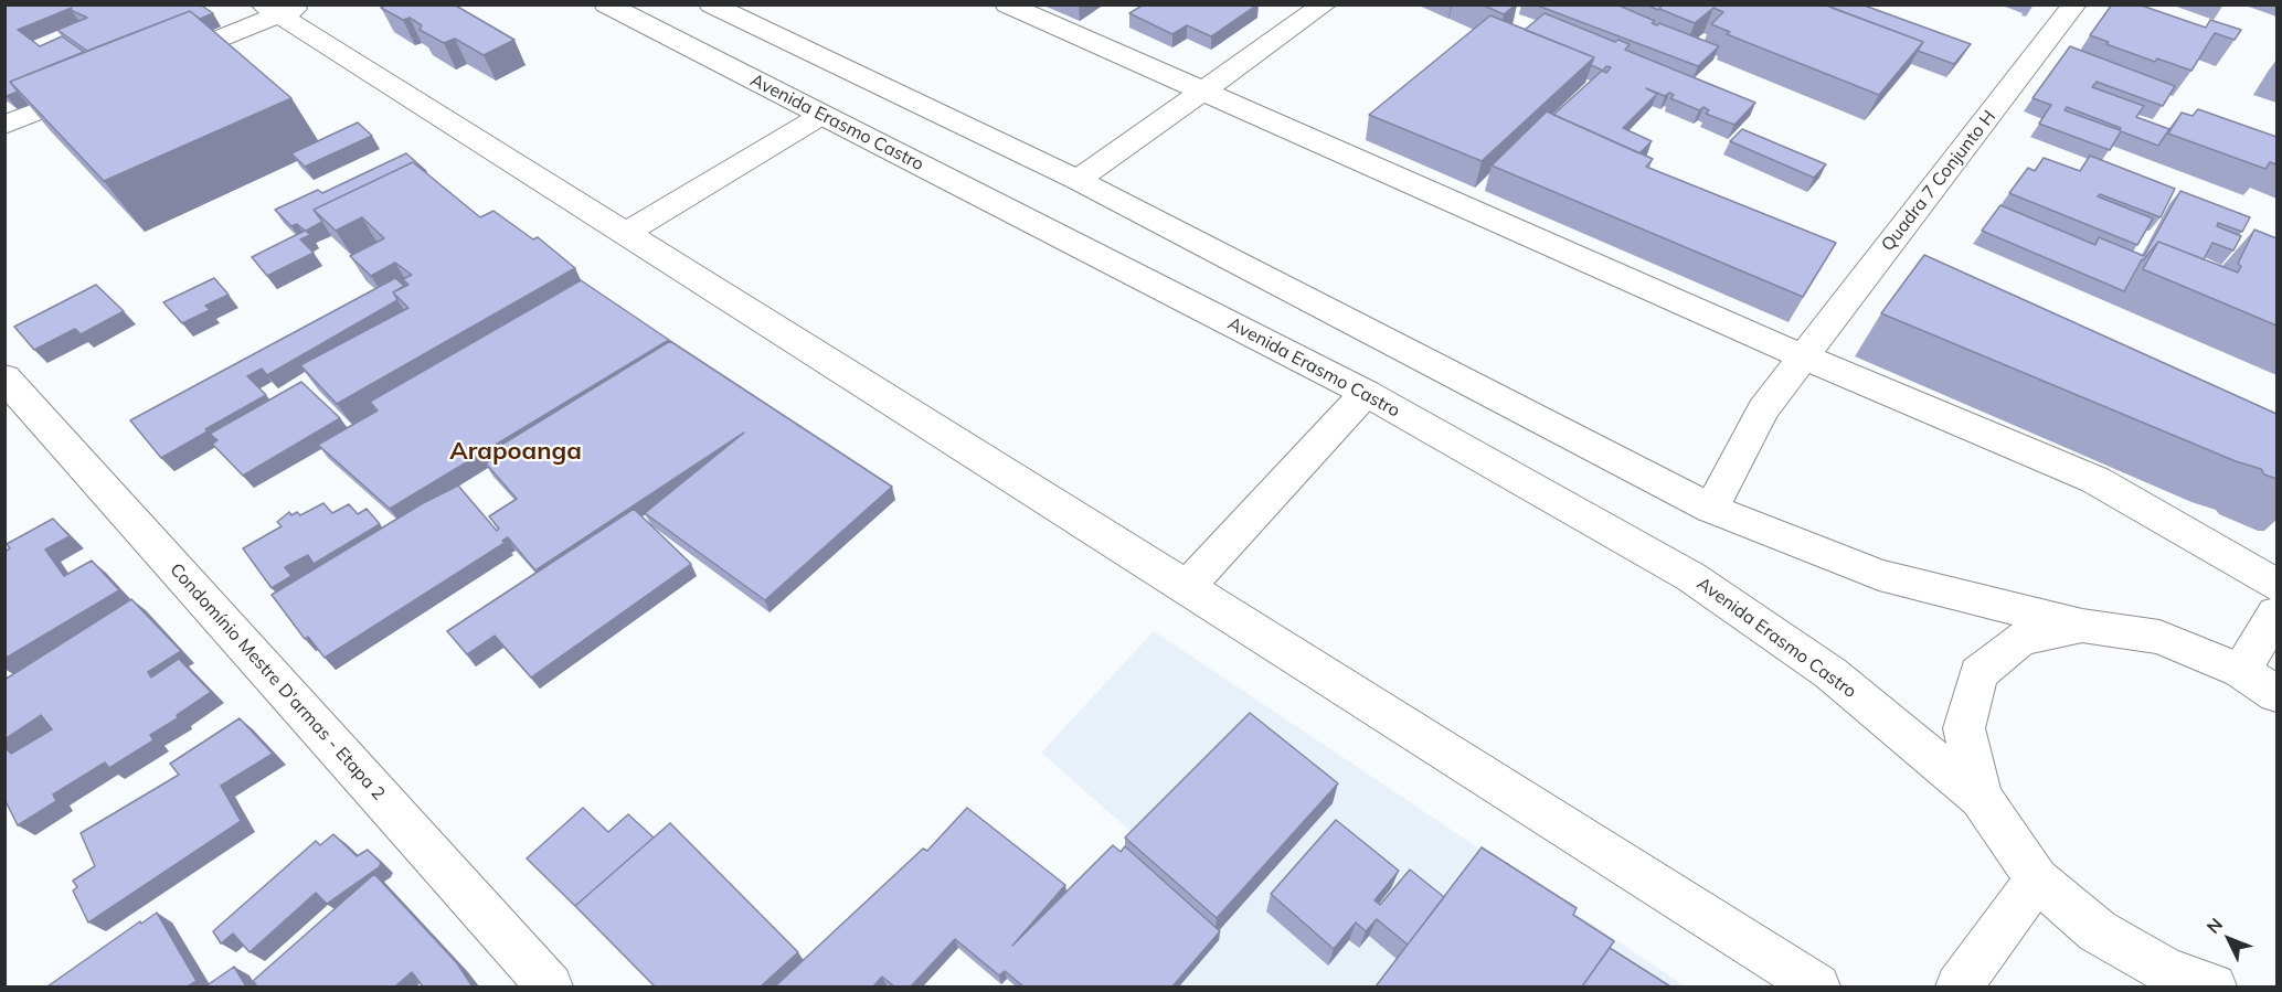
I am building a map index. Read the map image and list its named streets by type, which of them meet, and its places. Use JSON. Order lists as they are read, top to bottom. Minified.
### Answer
{"streets":{"street":["Avenida Erasmo Castro","Quadra 7 Conjunto H","Condomínio Mestre D'armas - Etapa 2"]},"districts":["Arapoanga"],"north":"top left"}
